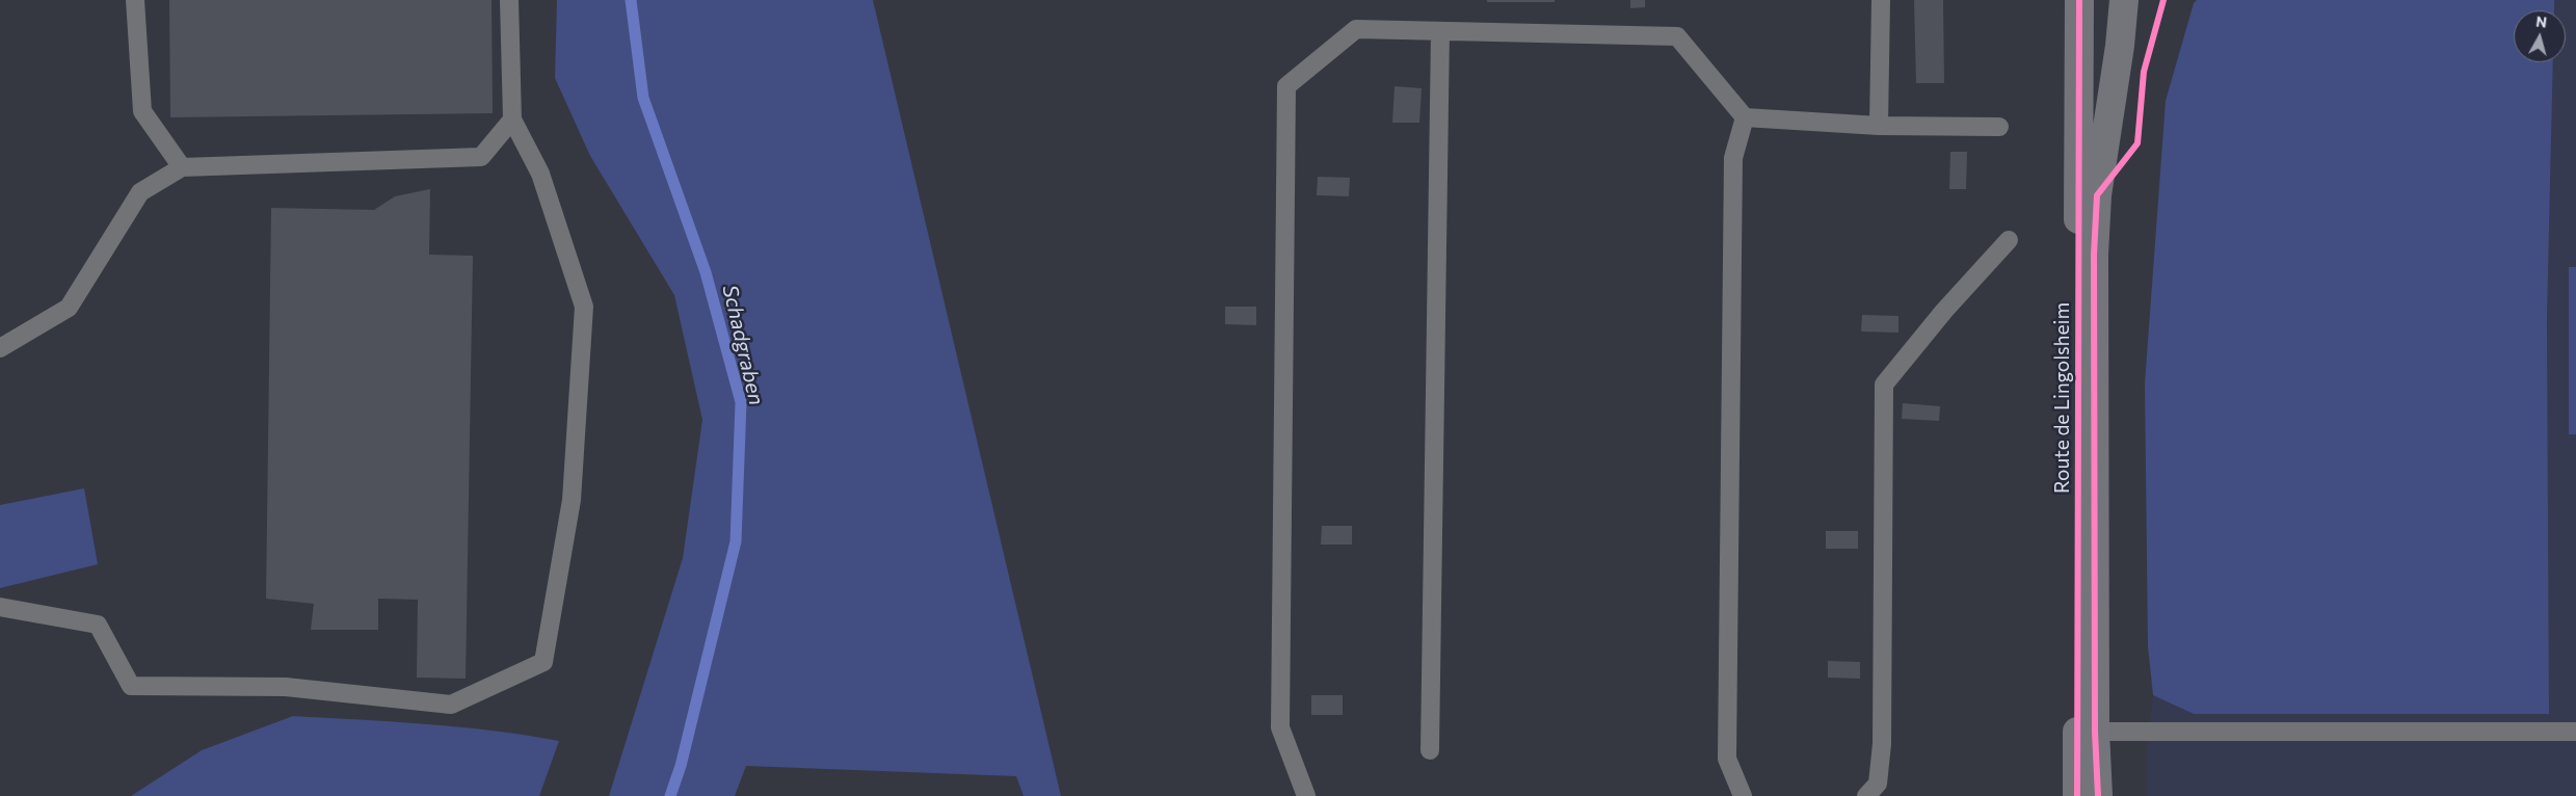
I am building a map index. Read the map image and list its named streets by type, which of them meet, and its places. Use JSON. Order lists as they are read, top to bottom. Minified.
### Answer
{"streets":{"main road":["Route de Lingolsheim"]},"water":["Schadgraben"],"north":"top"}
